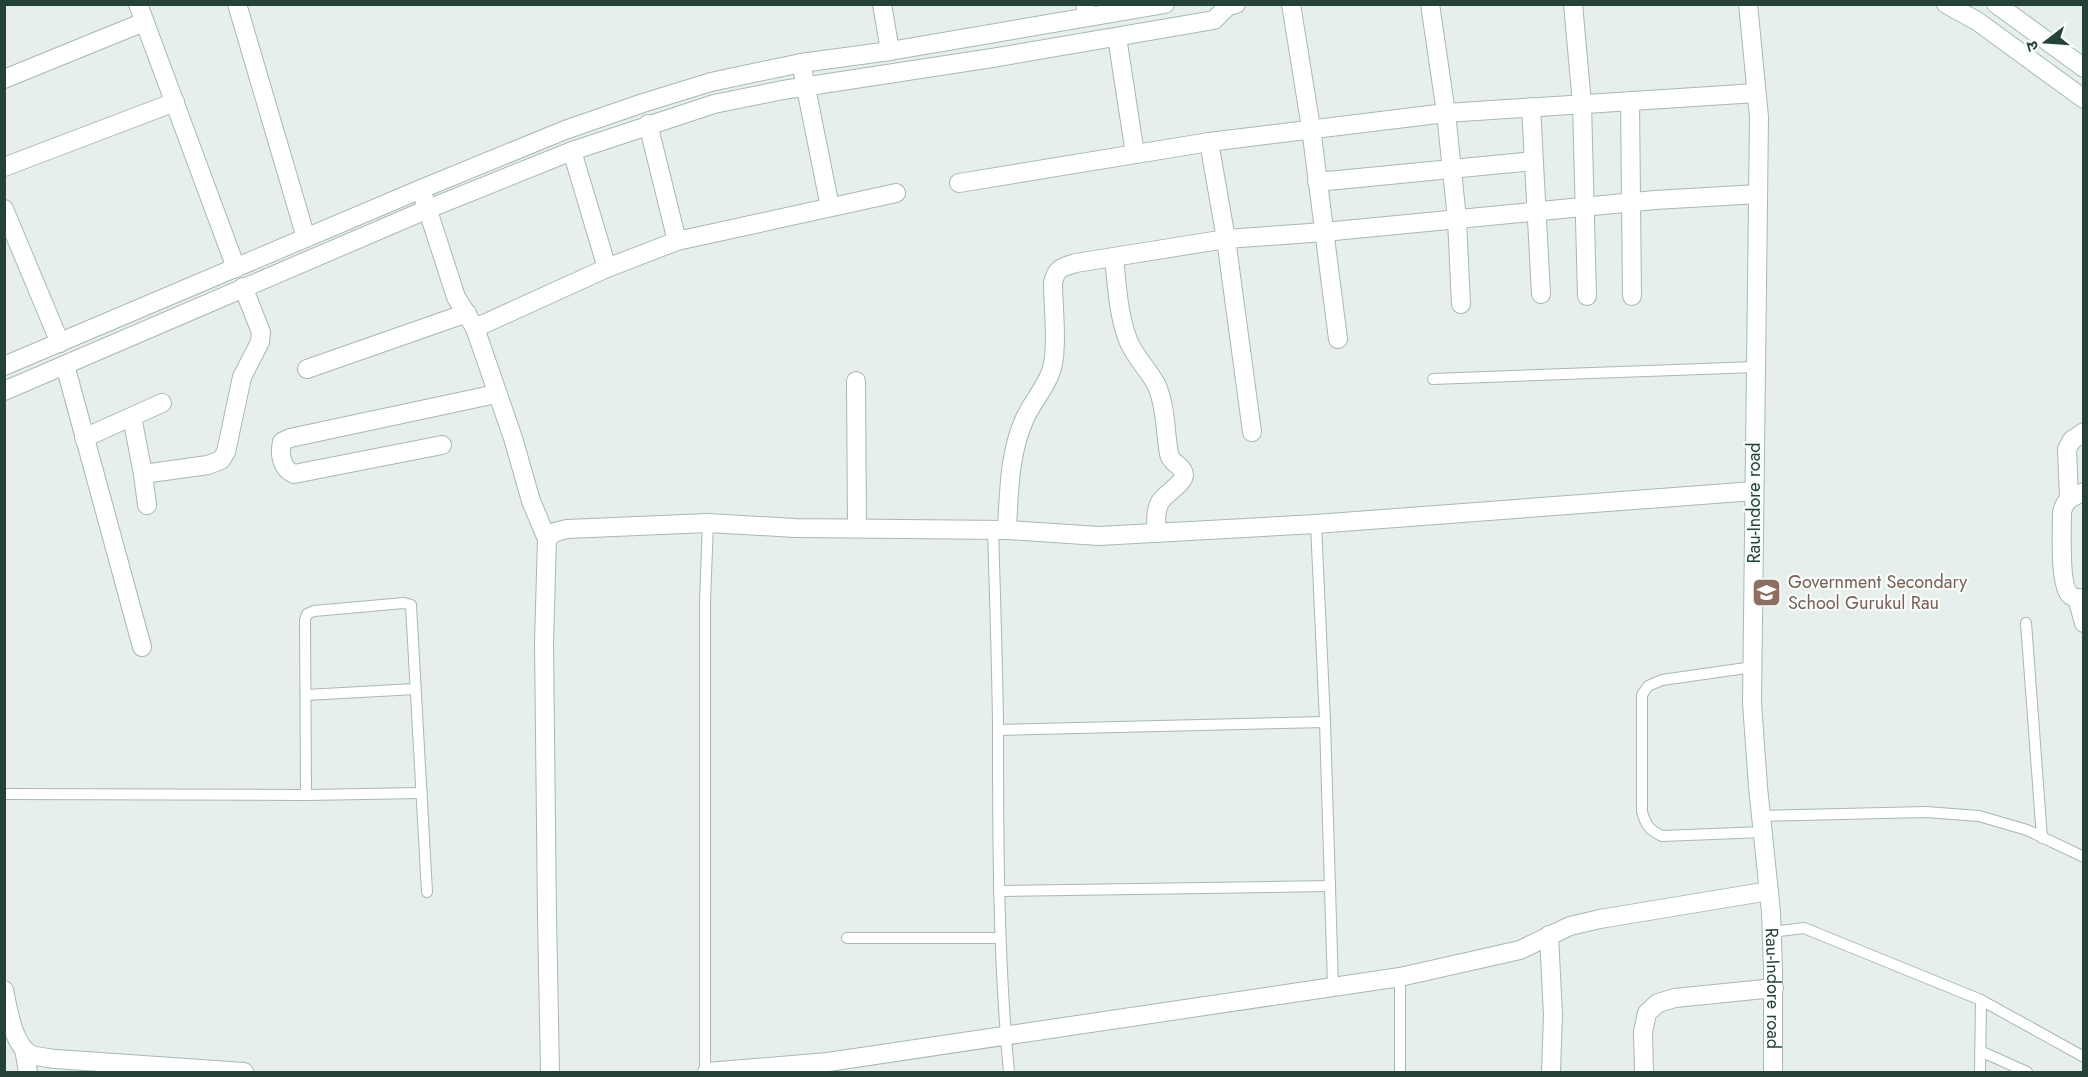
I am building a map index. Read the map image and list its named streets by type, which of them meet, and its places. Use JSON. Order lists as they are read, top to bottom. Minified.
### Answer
{"streets":{"street":["Rau-Indore road"]},"places":{"school or university":["Government Secondary School Gurukul Rau"]},"north":"left"}
